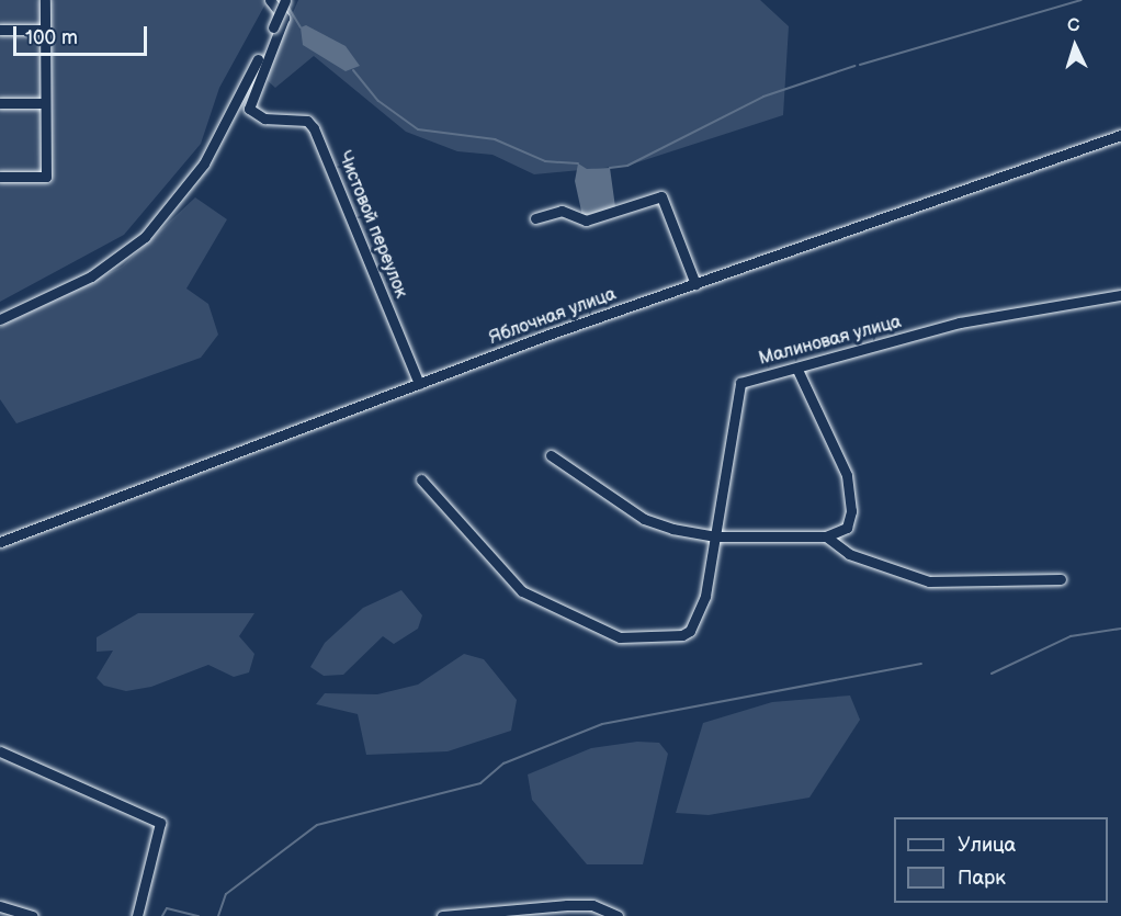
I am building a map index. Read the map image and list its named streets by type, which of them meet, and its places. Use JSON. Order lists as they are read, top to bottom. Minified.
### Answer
{"streets":{"street":["Чистовой переулок","Яблочная улица","Малиновая улица"]},"crossings":[["Чистовой переулок","Яблочная улица"]],"legend":["Улица","Парк"],"scale_bar":"100 m","north":"top"}
